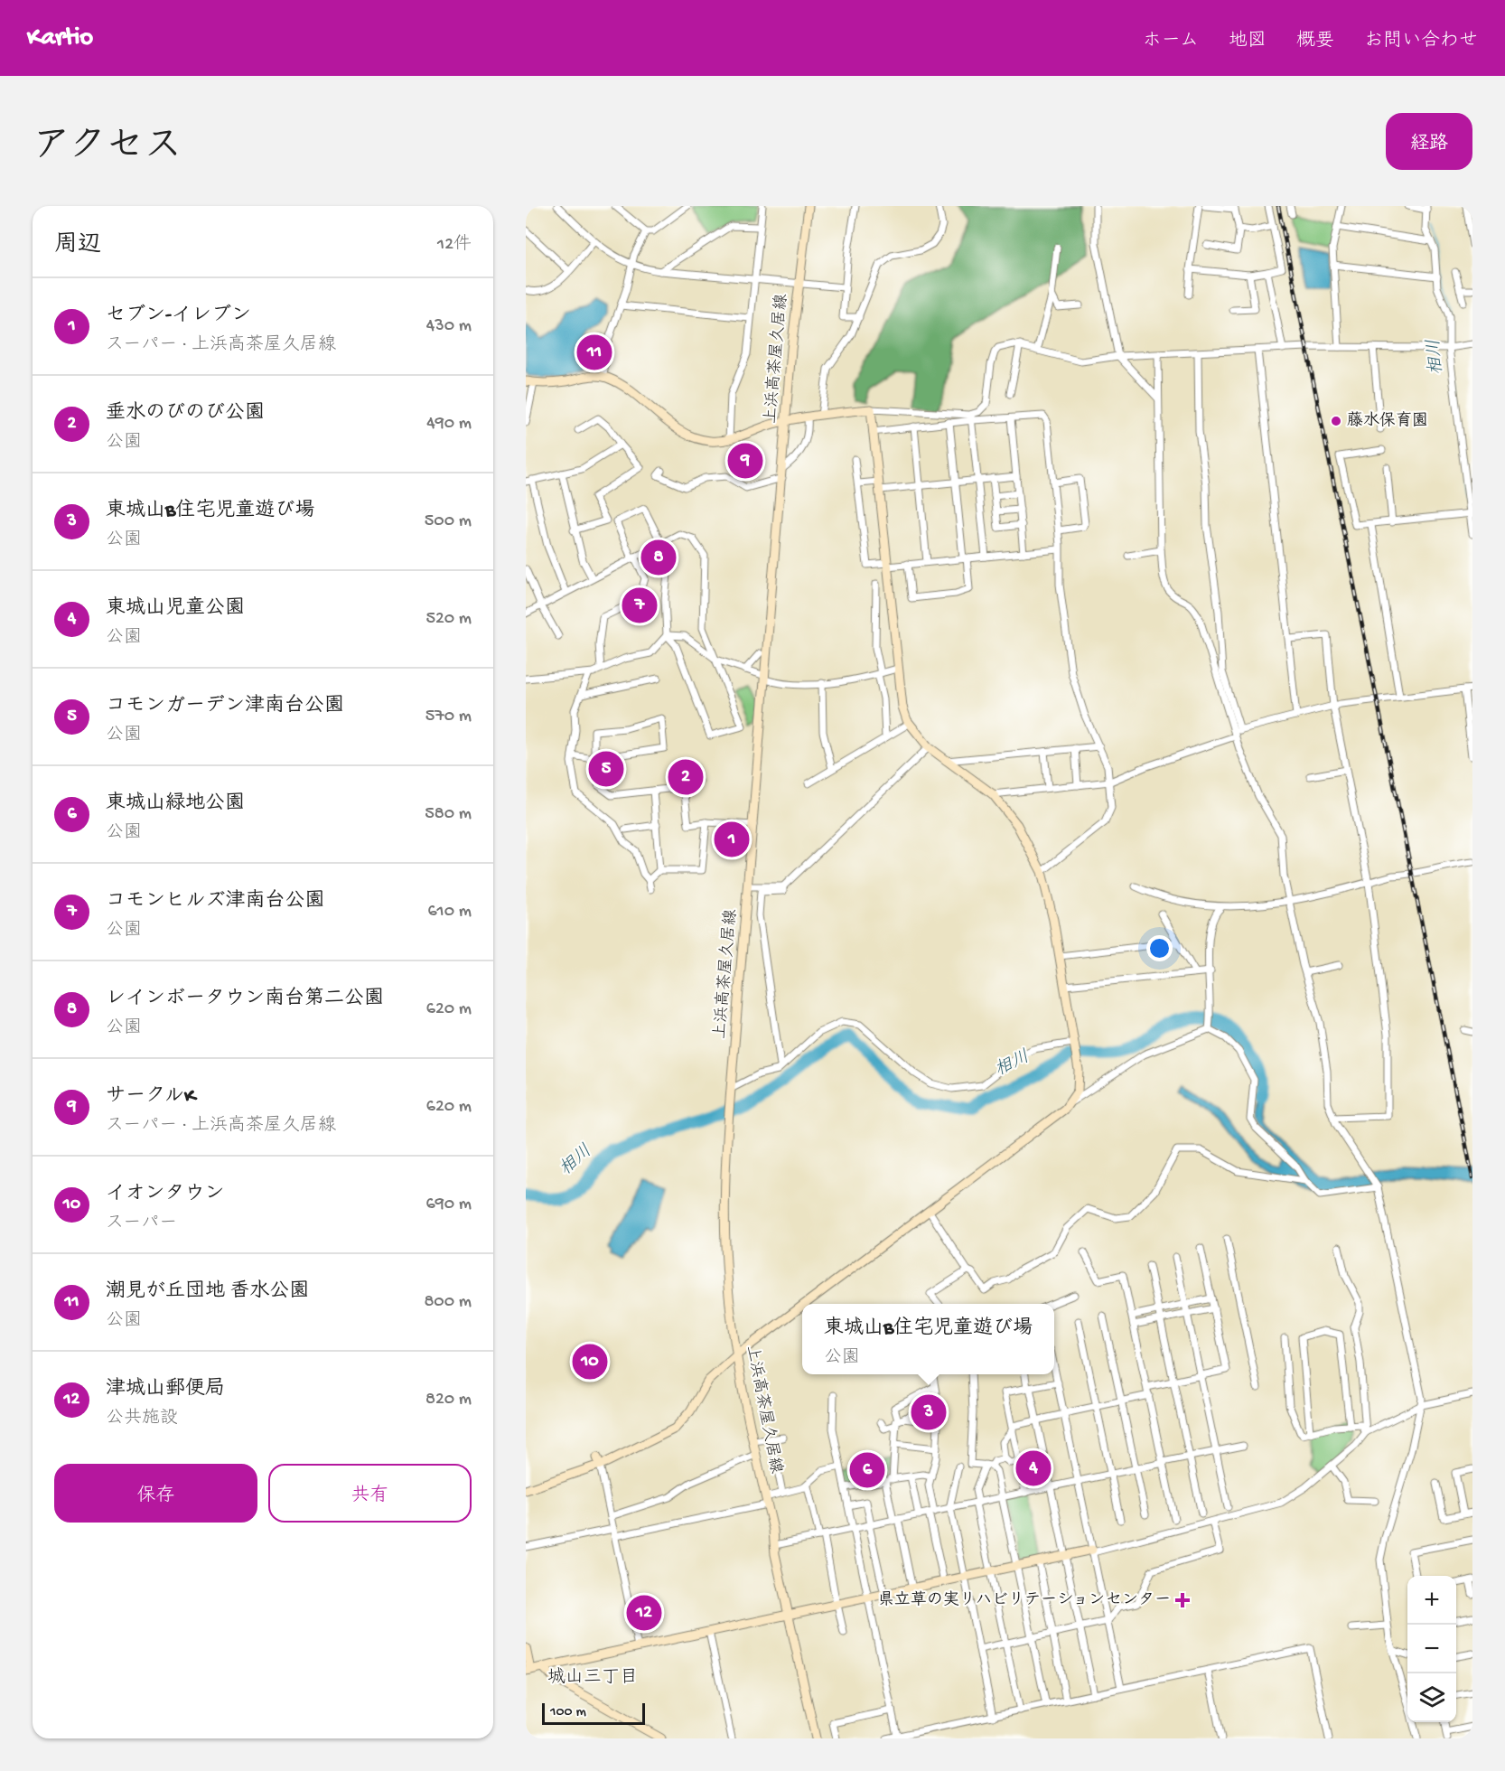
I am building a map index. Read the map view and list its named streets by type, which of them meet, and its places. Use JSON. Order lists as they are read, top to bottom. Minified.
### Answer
{"streets":{"street":["上浜高茶屋久居線"]},"districts":["城山三丁目"],"water":["相川"],"places":{"other":["藤水保育園"],"health":["県立草の実リハビリテーションセンター"]},"scale_bar":"100 m","page":{"header":"Kartio","nav":["ホーム","地図","概要","お問い合わせ"],"title":"アクセス","buttons":["経路",["保存","共有"]],"heading":["周辺","12件"],"list":[{"mark":"1","name":"セブン-イレブン","note":"スーパー · 上浜高茶屋久居線","value":"430 m"},{"mark":"2","name":"垂水のびのび公園","note":"公園","value":"490 m"},{"mark":"3","name":"東城山B住宅児童遊び場","note":"公園","value":"500 m"},{"mark":"4","name":"東城山児童公園","note":"公園","value":"520 m"},{"mark":"5","name":"コモンガーデン津南台公園","note":"公園","value":"570 m"},{"mark":"6","name":"東城山緑地公園","note":"公園","value":"580 m"},{"mark":"7","name":"コモンヒルズ津南台公園","note":"公園","value":"610 m"},{"mark":"8","name":"レインボータウン南台第二公園","note":"公園","value":"620 m"},{"mark":"9","name":"サークルK","note":"スーパー · 上浜高茶屋久居線","value":"620 m"},{"mark":"10","name":"イオンタウン","note":"スーパー","value":"690 m"},{"mark":"11","name":"潮見が丘団地 香水公園","note":"公園","value":"800 m"},{"mark":"12","name":"津城山郵便局","note":"公共施設","value":"820 m"}],"pins":["11","9","8","7","5","2","1","10","3","4","6","12"],"popup":["東城山B住宅児童遊び場","公園"],"map_buttons":["+","−"],"scale":"100 m"}}
